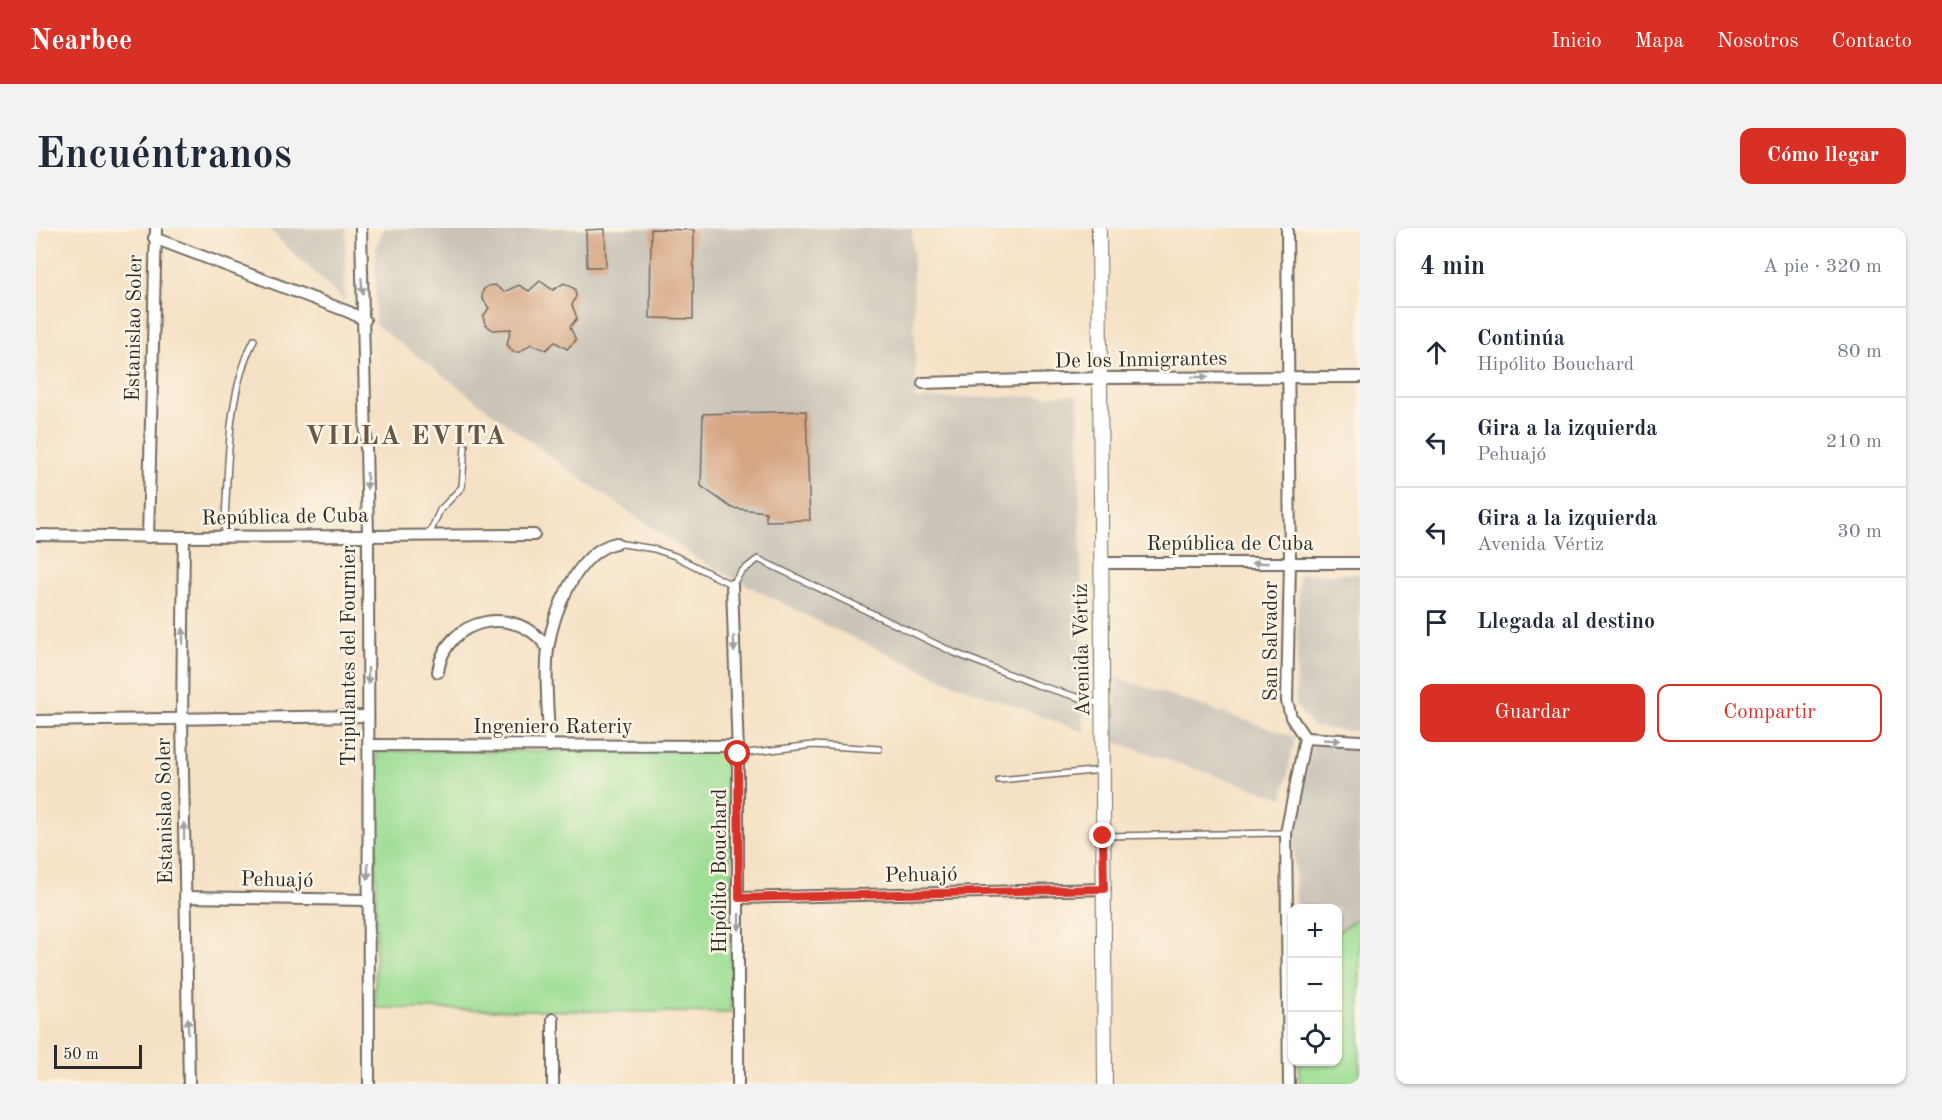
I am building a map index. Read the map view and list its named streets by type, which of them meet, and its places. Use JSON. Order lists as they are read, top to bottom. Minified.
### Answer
{"streets":{"street":["Estanislao Soler","De los Inmigrantes","República de Cuba","San Salvador","Avenida Vértiz","Tripulantes del Fournier","Ingeniero Rateriy","Hipólito Bouchard","Pehuajó"]},"crossings":[["Estanislao Soler","República de Cuba"],["Estanislao Soler","Pehuajó"],["De los Inmigrantes","San Salvador"],["De los Inmigrantes","Avenida Vértiz"],["República de Cuba","San Salvador"],["República de Cuba","Avenida Vértiz"],["República de Cuba","Tripulantes del Fournier"],["Avenida Vértiz","Pehuajó"],["Tripulantes del Fournier","Ingeniero Rateriy"],["Tripulantes del Fournier","Pehuajó"],["Ingeniero Rateriy","Hipólito Bouchard"],["Hipólito Bouchard","Pehuajó"]],"one_way":["Estanislao Soler","De los Inmigrantes","Tripulantes del Fournier","Hipólito Bouchard"],"districts":["VILLA EVITA"],"scale_bar":"50 m","page":{"header":"Nearbee","nav":["Inicio","Mapa","Nosotros","Contacto"],"buttons":["Cómo llegar",["Guardar","Compartir"]],"title":"Encuéntranos","heading":["4 min","A pie · 320 m"],"list":[["Continúa","Hipólito Bouchard","80 m"],["Gira a la izquierda","Pehuajó","210 m"],["Gira a la izquierda","Avenida Vértiz","30 m"],"Llegada al destino"],"map_buttons":["+","−"],"scale":"50 m"}}
